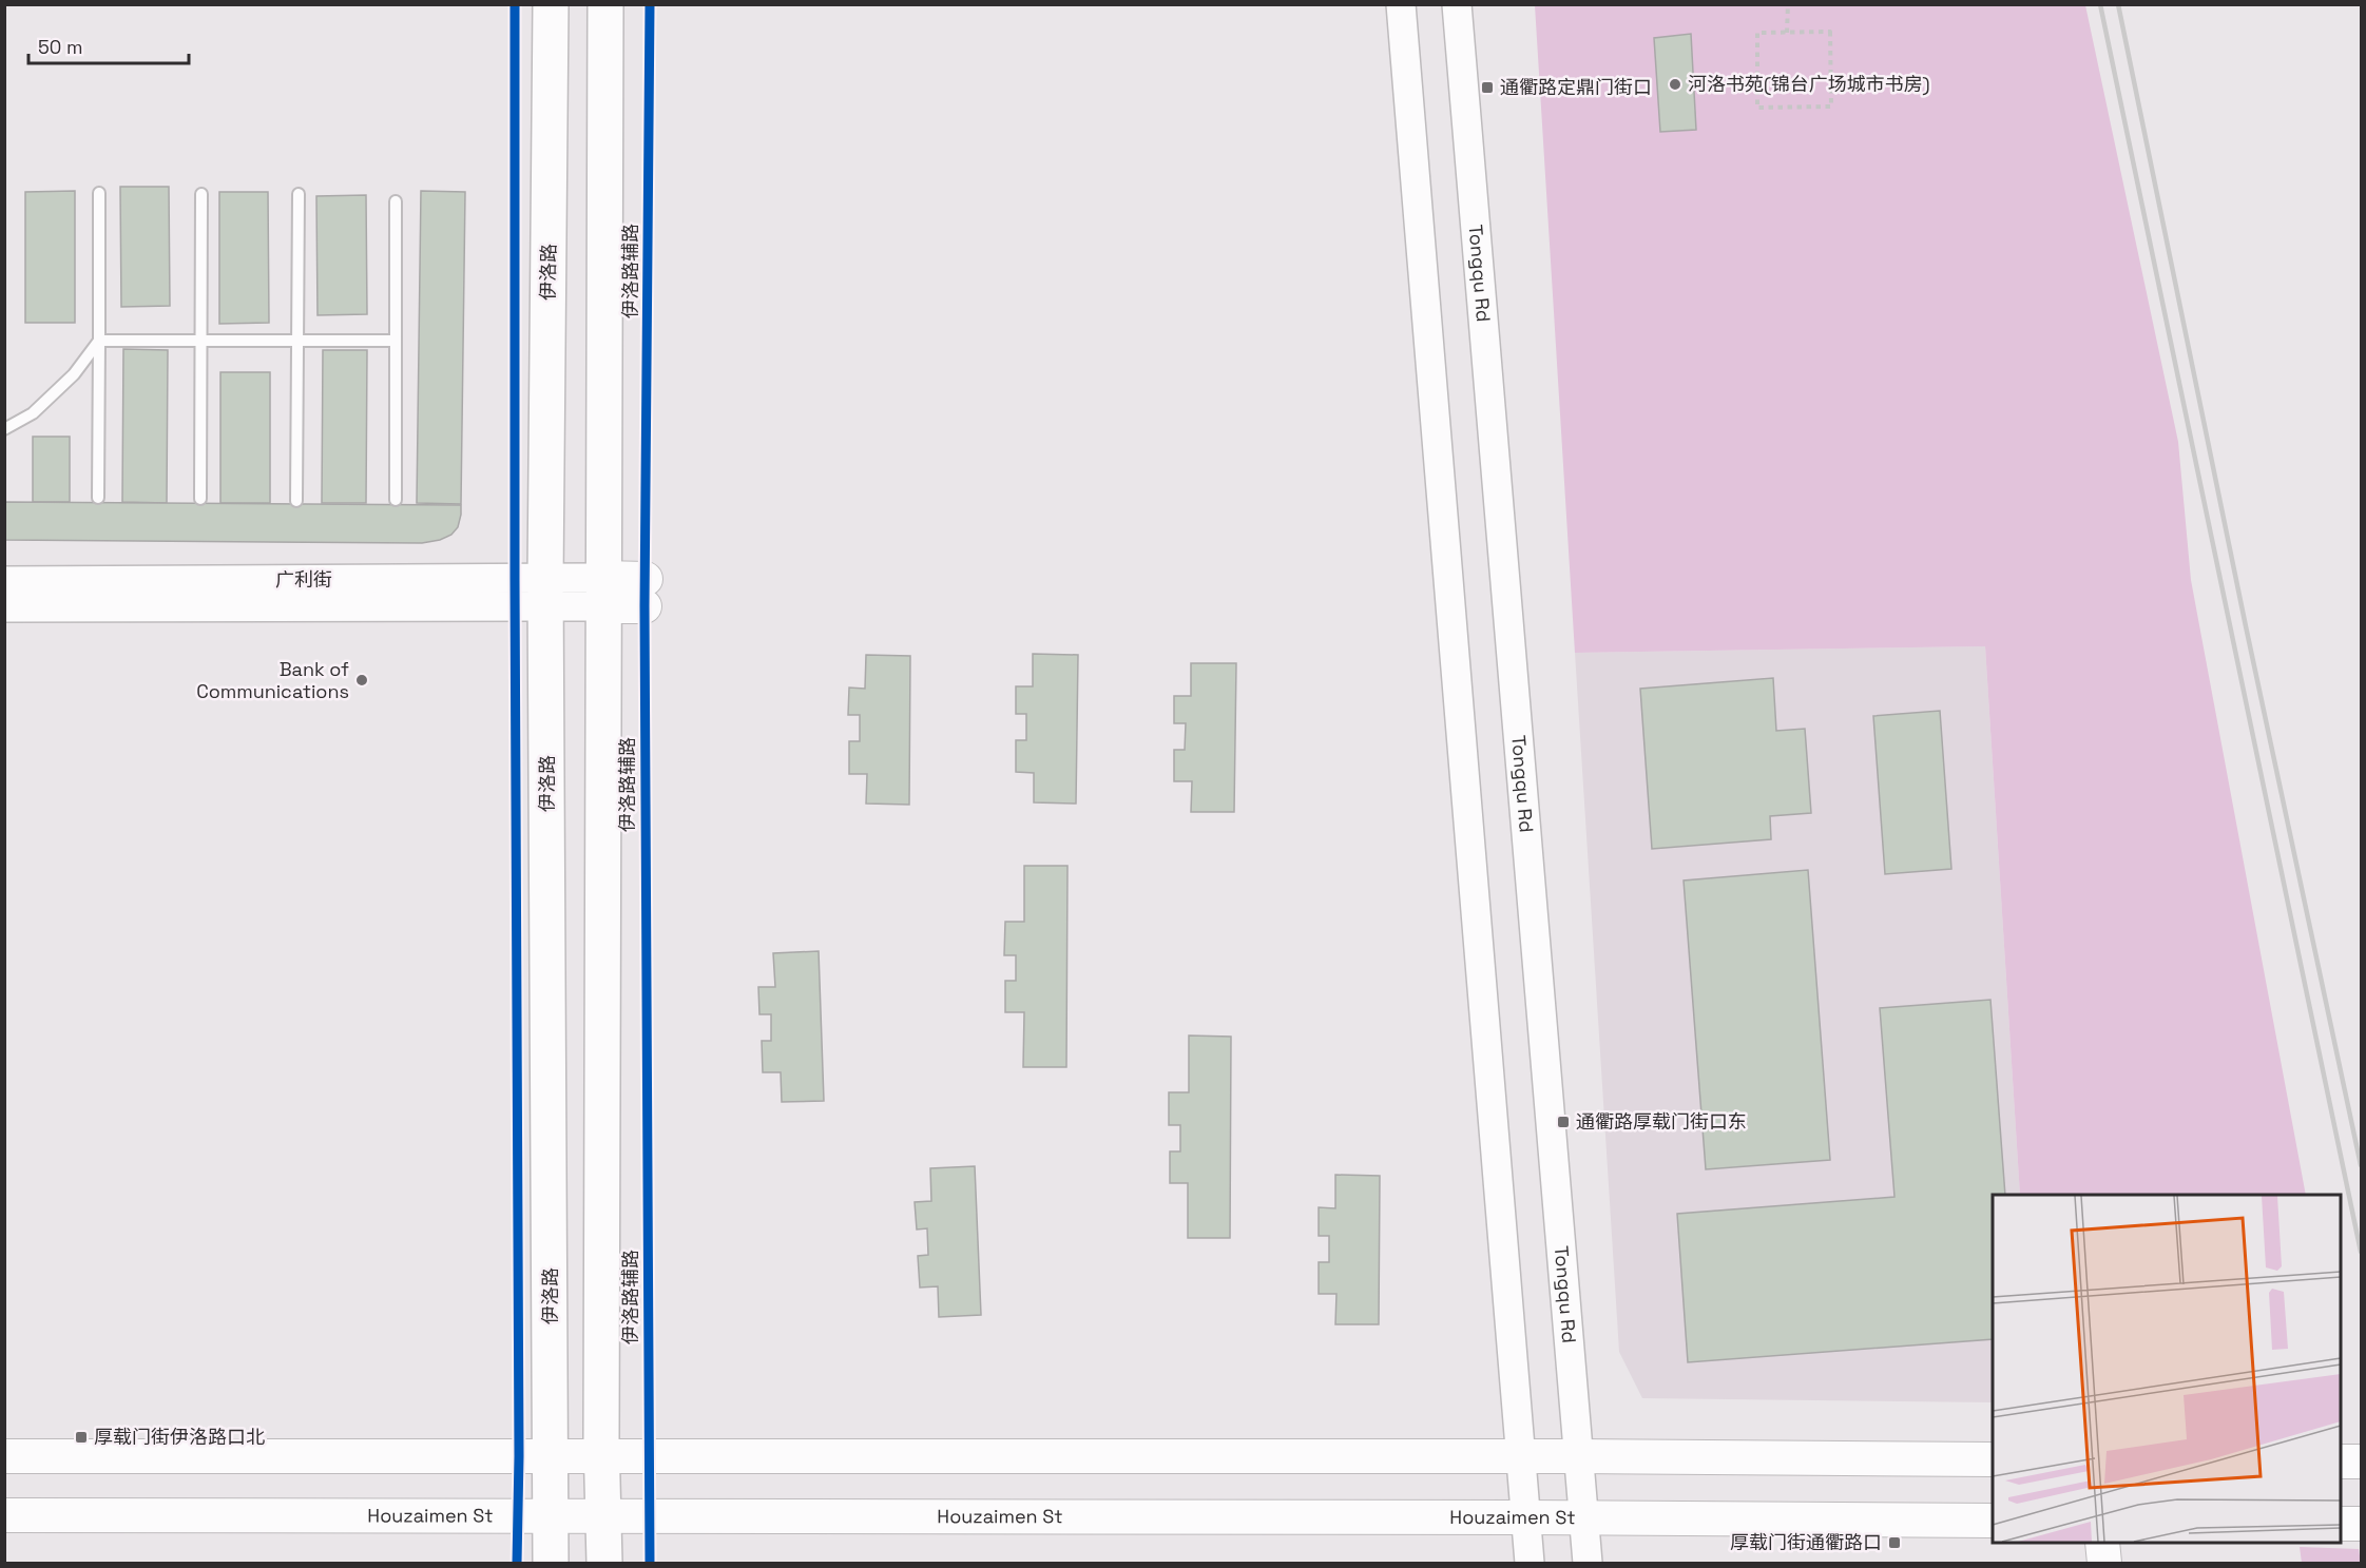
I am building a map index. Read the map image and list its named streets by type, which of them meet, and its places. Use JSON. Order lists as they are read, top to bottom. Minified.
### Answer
{"streets":{"main road":["伊洛路","Houzaimen St"],"street":["Tongqu Rd","广利街"],"cycle path":["伊洛路辅路"]},"crossings":[["伊洛路","广利街"],["伊洛路","Houzaimen St"],["Tongqu Rd","Houzaimen St"]],"places":{"other":["河洛书苑(锦台广场城市书房)","Bank of Communications"],"transit":["通衢路定鼎门街口","通衢路厚载门街口东","厚载门街伊洛路口北","厚载门街通衢路口"]},"scale_bar":"50 m"}
